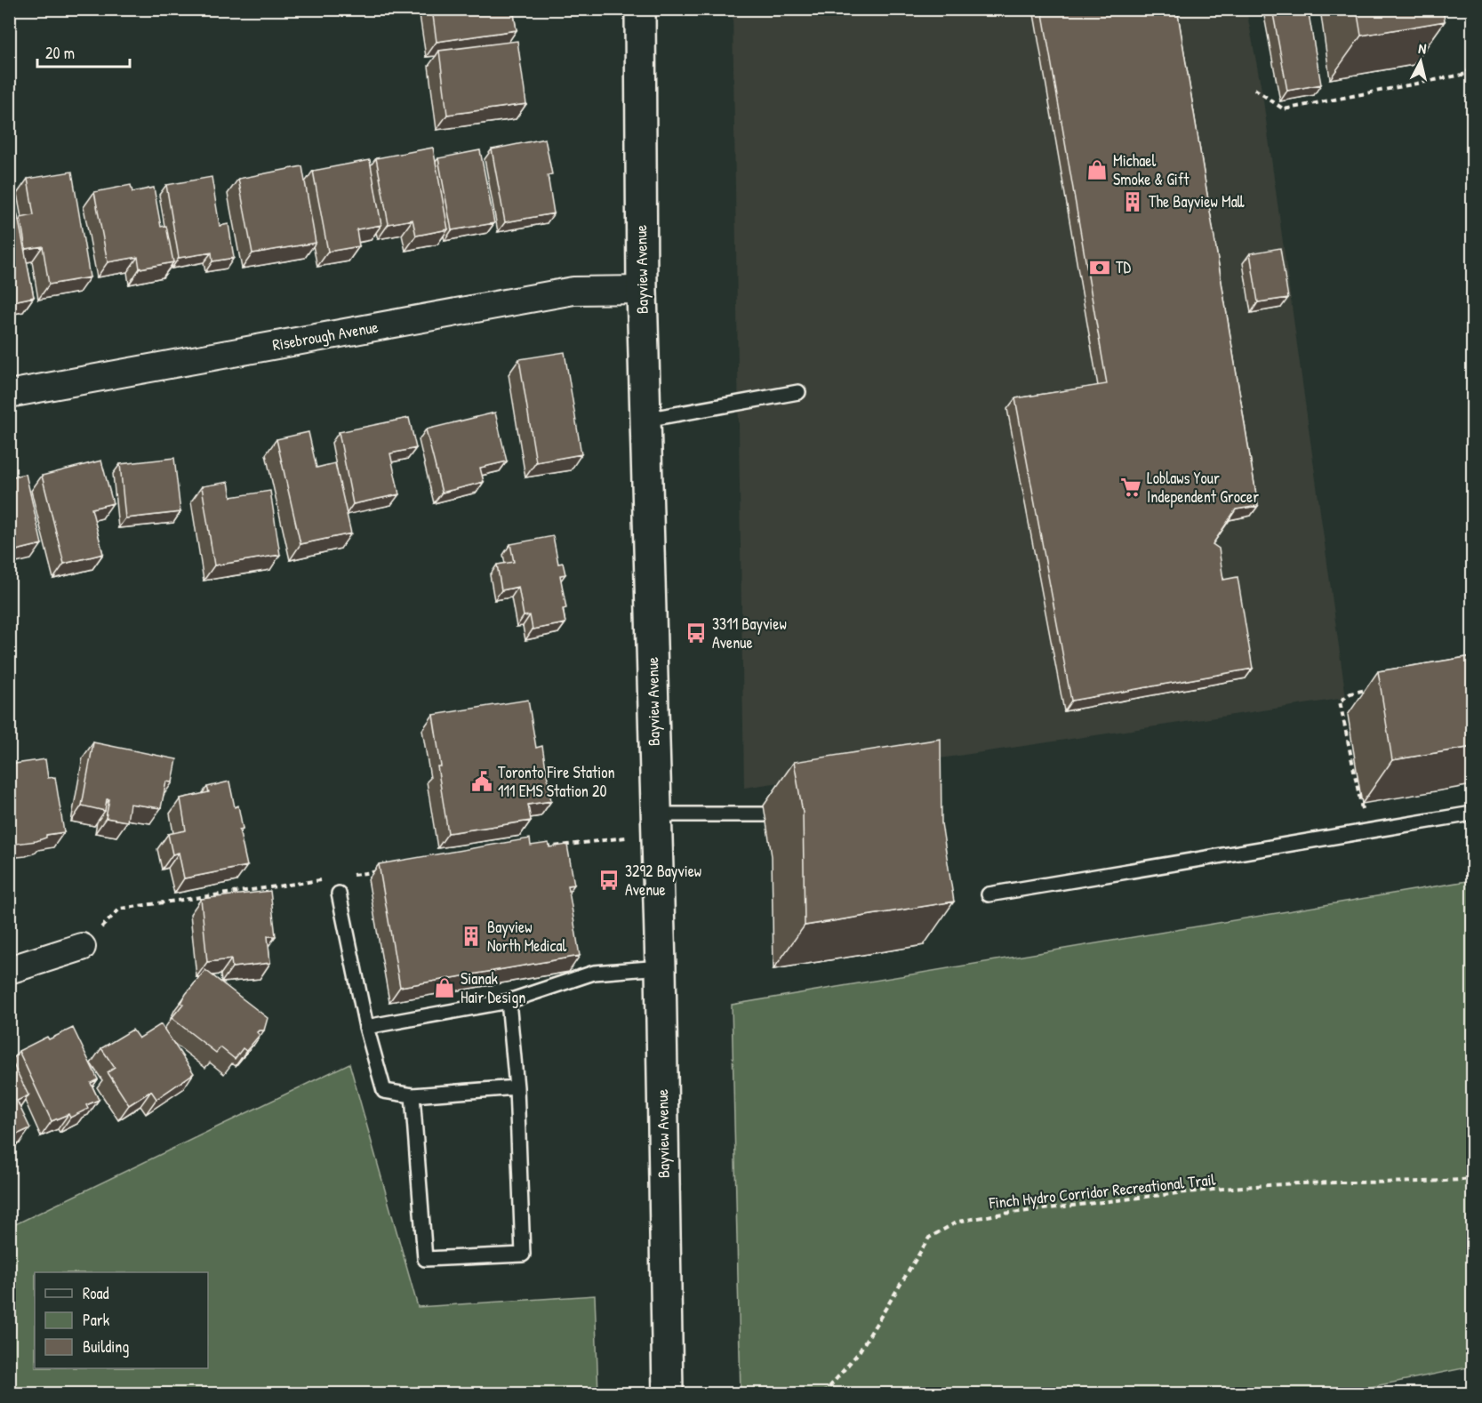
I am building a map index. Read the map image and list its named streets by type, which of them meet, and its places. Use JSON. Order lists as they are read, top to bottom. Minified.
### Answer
{"streets":{"main road":["Bayview Avenue"],"street":["Risebrough Avenue"],"path":["Finch Hydro Corridor Recreational Trail"]},"crossings":[["Bayview Avenue","Risebrough Avenue"]],"places":{"shop":["Michael Smoke & Gift","Sianak Hair Design"],"building":["The Bayview Mall","Bayview North Medical"],"bank":["TD"],"supermarket":["Loblaws Your Independent Grocer"],"bus stop":["3311 Bayview Avenue","3292 Bayview Avenue"],"public building":["Toronto Fire Station 111 EMS Station 20"]},"legend":["Road","Park","Building"],"scale_bar":"20 m","north":"top"}
